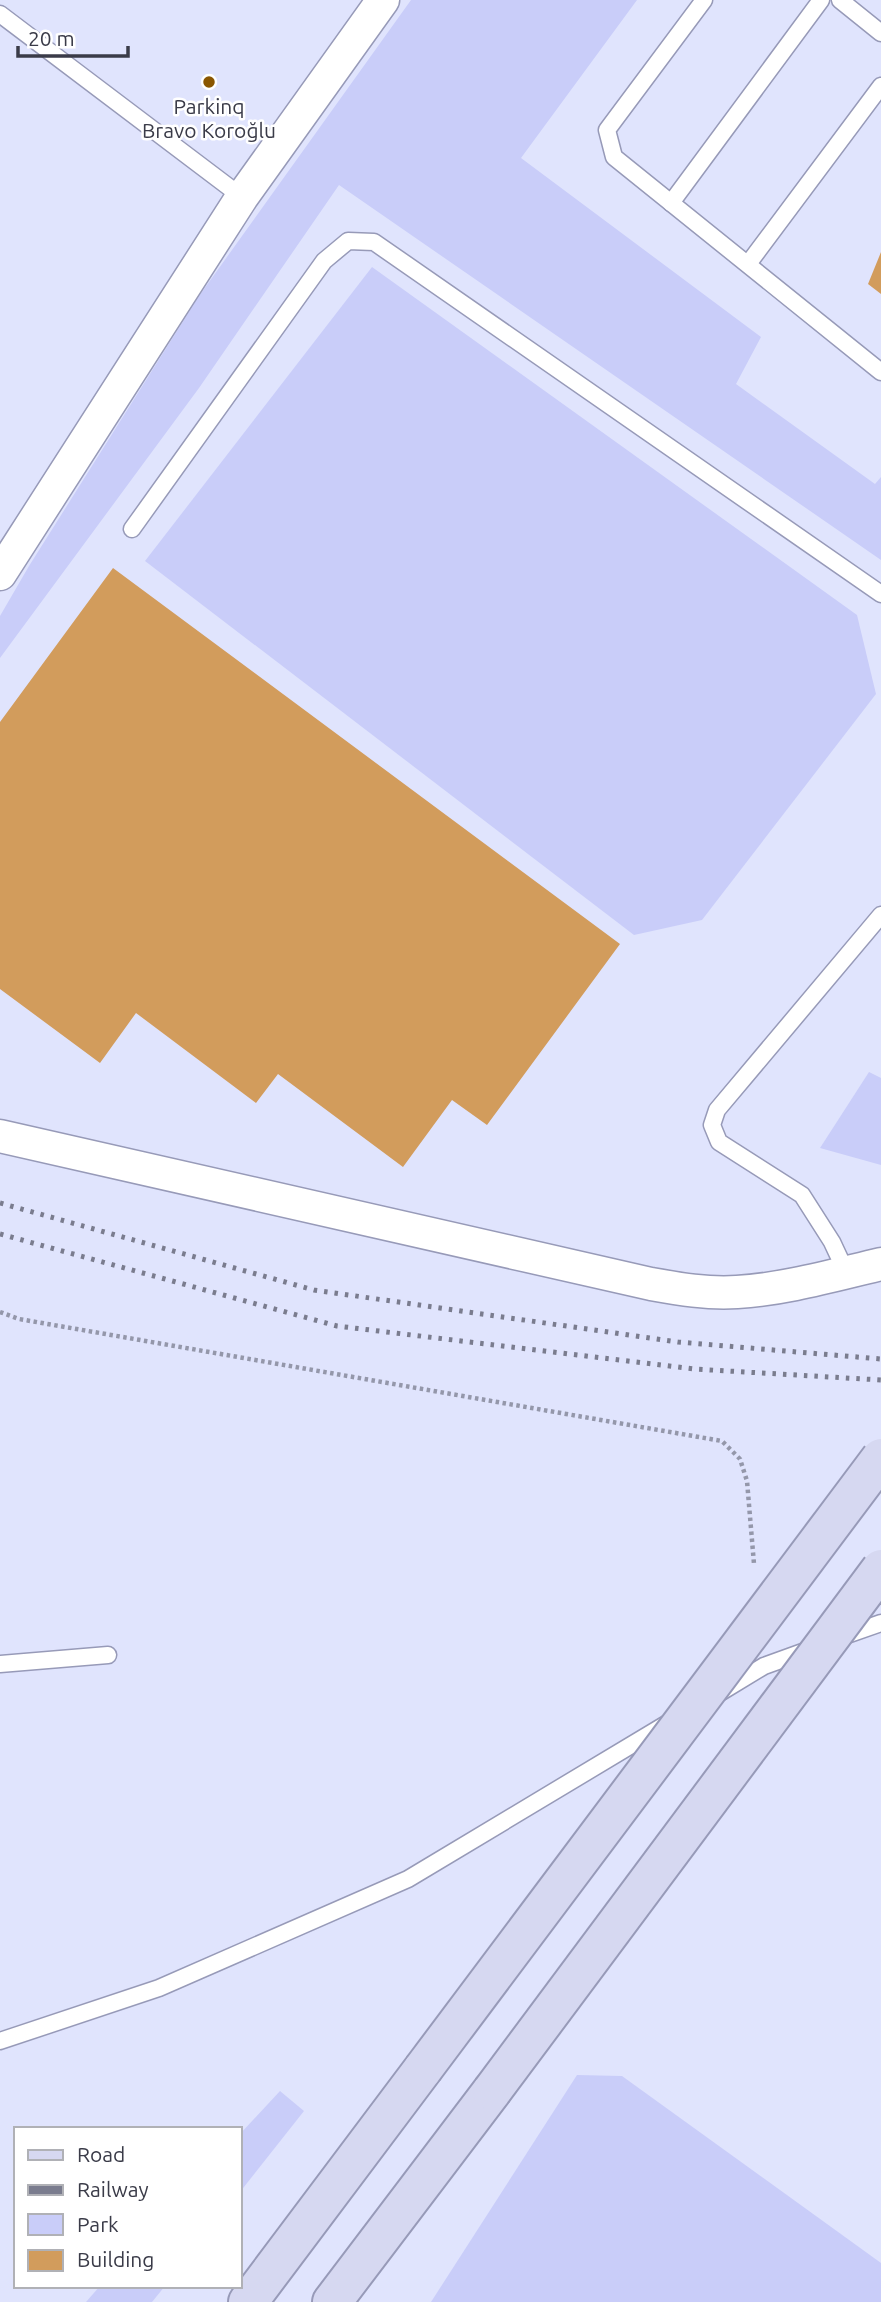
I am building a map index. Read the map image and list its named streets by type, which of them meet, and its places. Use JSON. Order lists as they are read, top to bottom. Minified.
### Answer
{"places":["Parkinq Bravo Koroğlu"],"legend":["Road","Railway","Park","Building"],"scale_bar":"20 m"}
